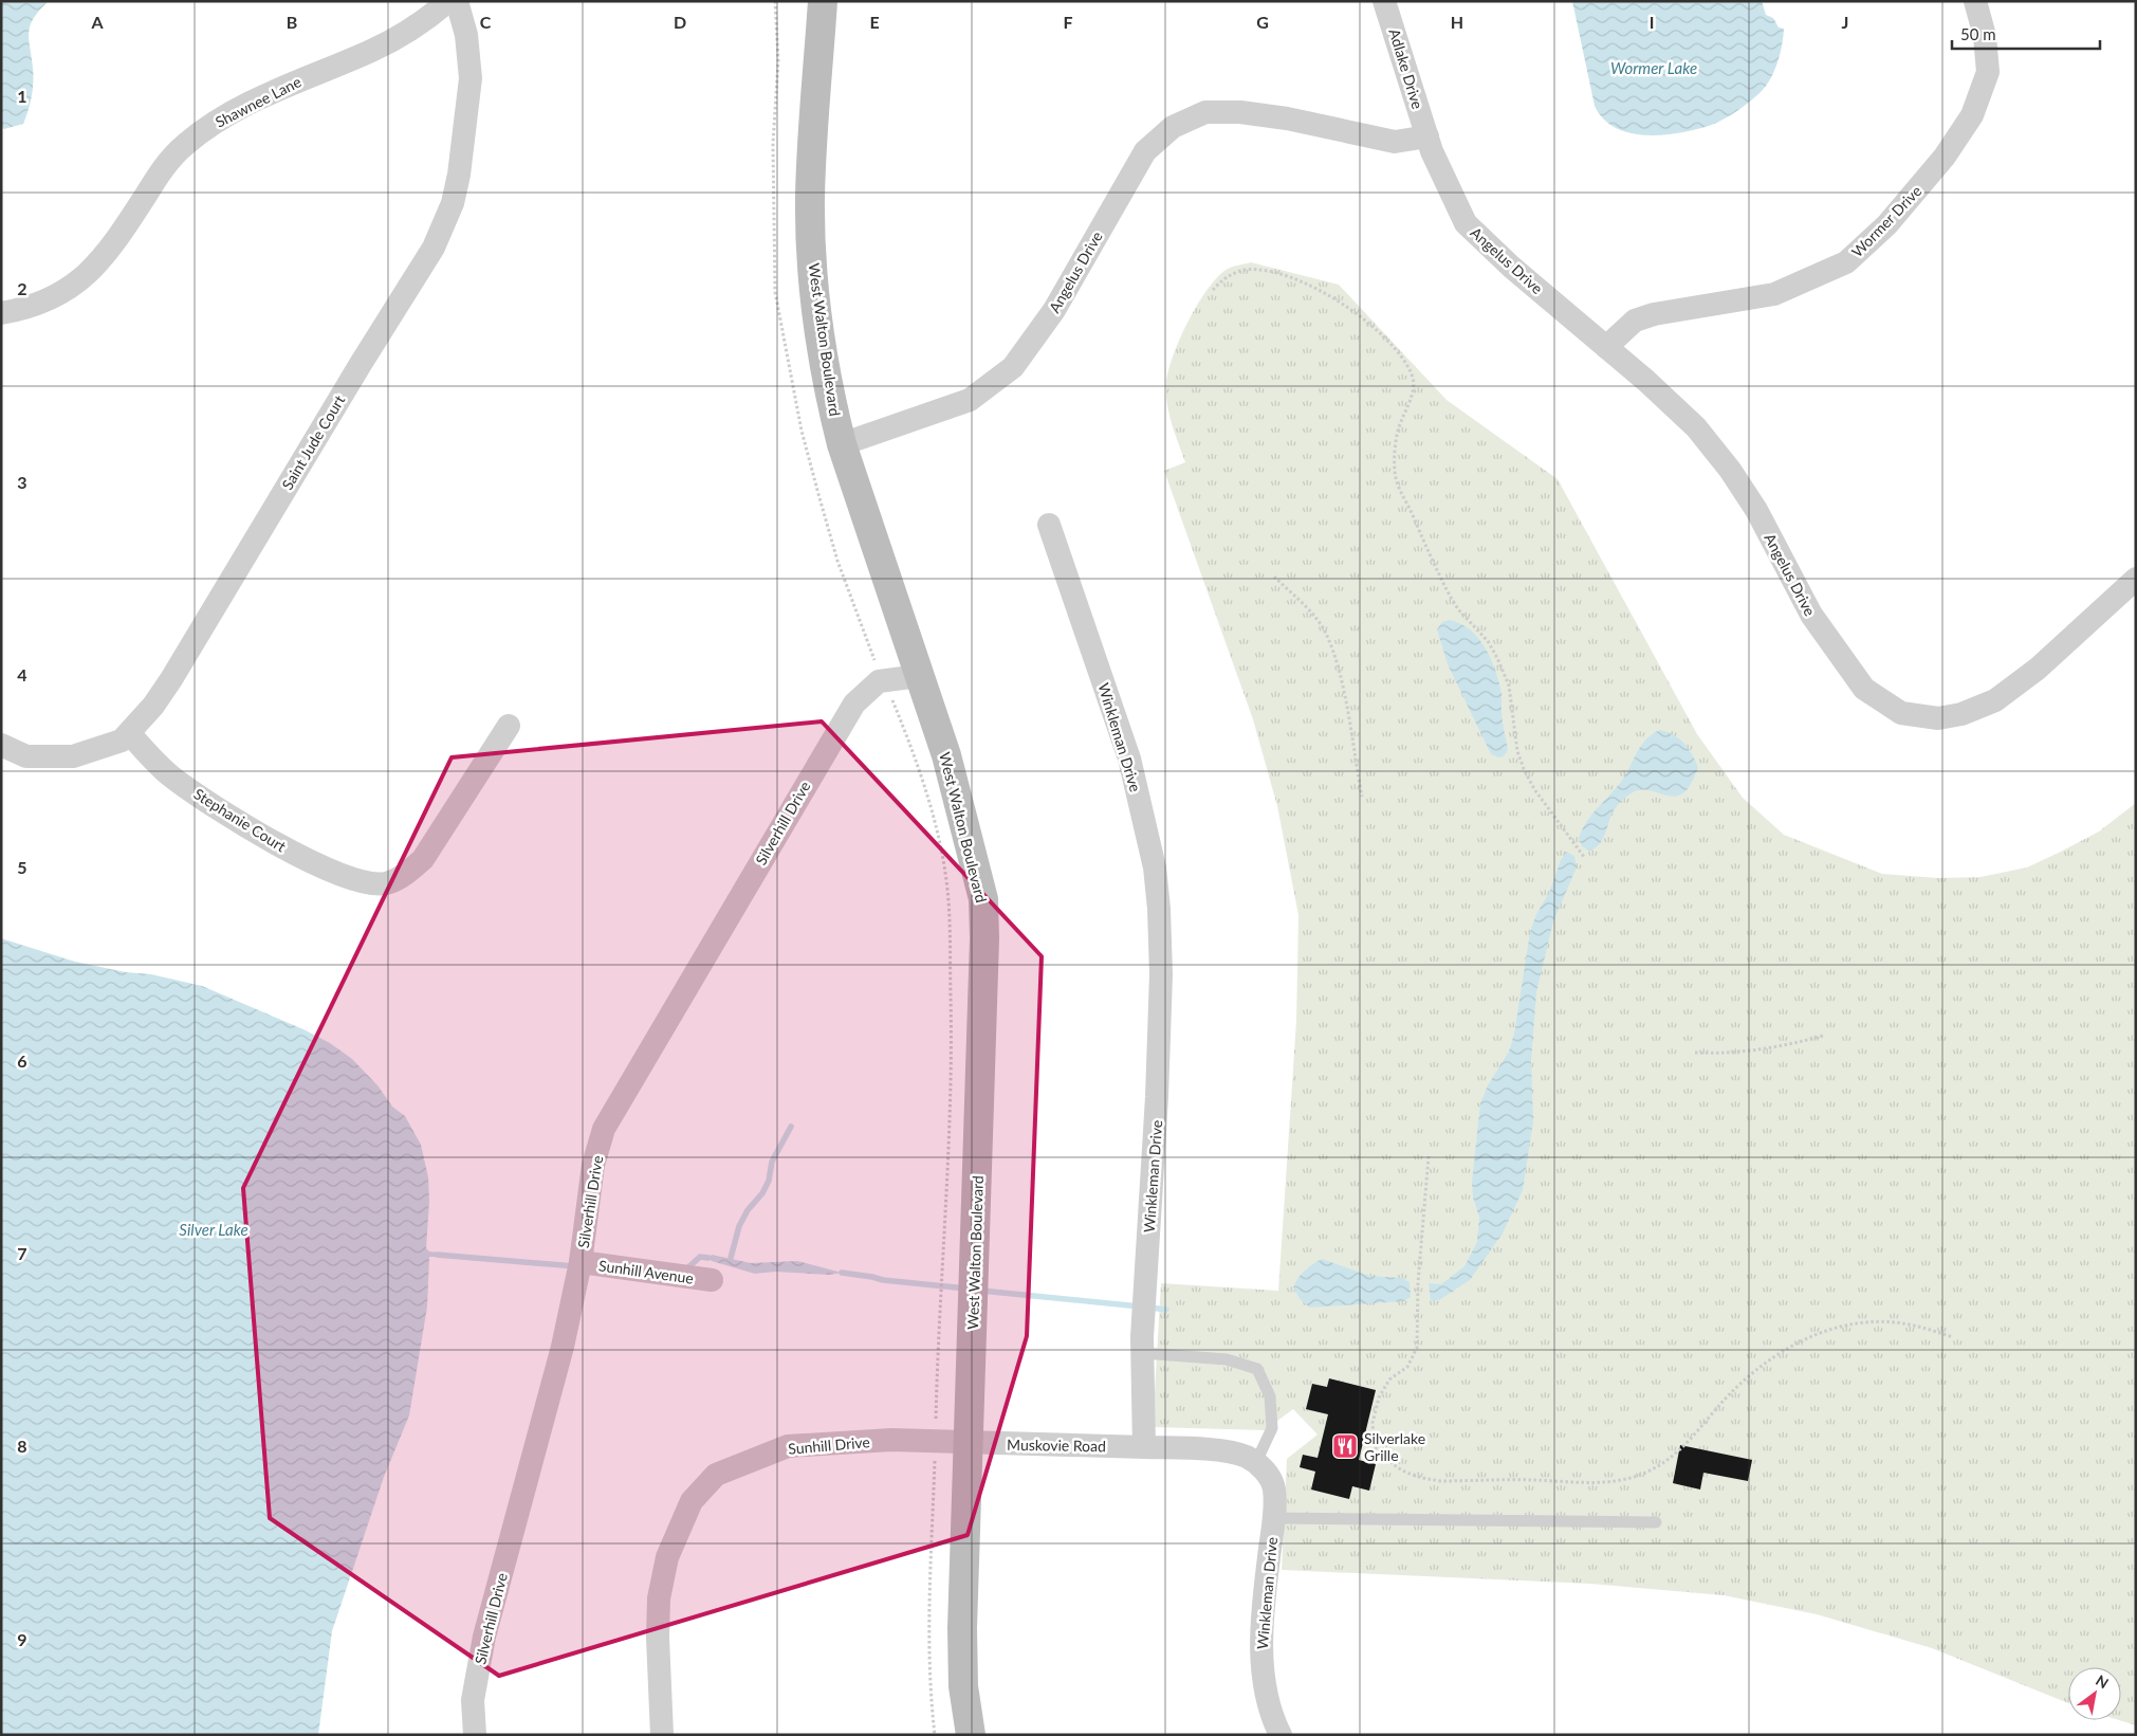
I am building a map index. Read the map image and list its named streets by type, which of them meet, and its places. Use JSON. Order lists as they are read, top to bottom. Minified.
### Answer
{"streets":{"main road":["West Walton Boulevard"],"street":["Adlake Drive","Shawnee Lane","Wormer Drive","Angelus Drive","Saint Jude Court","Winkleman Drive","Stephanie Court","Silverhill Drive","Sunhill Avenue","Sunhill Drive","Muskovie Road"]},"crossings":[["Adlake Drive","Angelus Drive"],["Wormer Drive","Angelus Drive"],["Angelus Drive","West Walton Boulevard"],["West Walton Boulevard","Silverhill Drive"],["West Walton Boulevard","Sunhill Drive"],["West Walton Boulevard","Muskovie Road"],["Saint Jude Court","Stephanie Court"],["Winkleman Drive","Muskovie Road"],["Silverhill Drive","Sunhill Avenue"],["Sunhill Drive","Muskovie Road"]],"water":["Wormer Lake","Silver Lake"],"places":{"restaurant":["Silverlake Grille"]},"scale_bar":"50 m","north":"top right","grid":{"columns":["A","B","C","D","E","F","G","H","I","J"],"rows":["1","2","3","4","5","6","7","8","9"]}}
